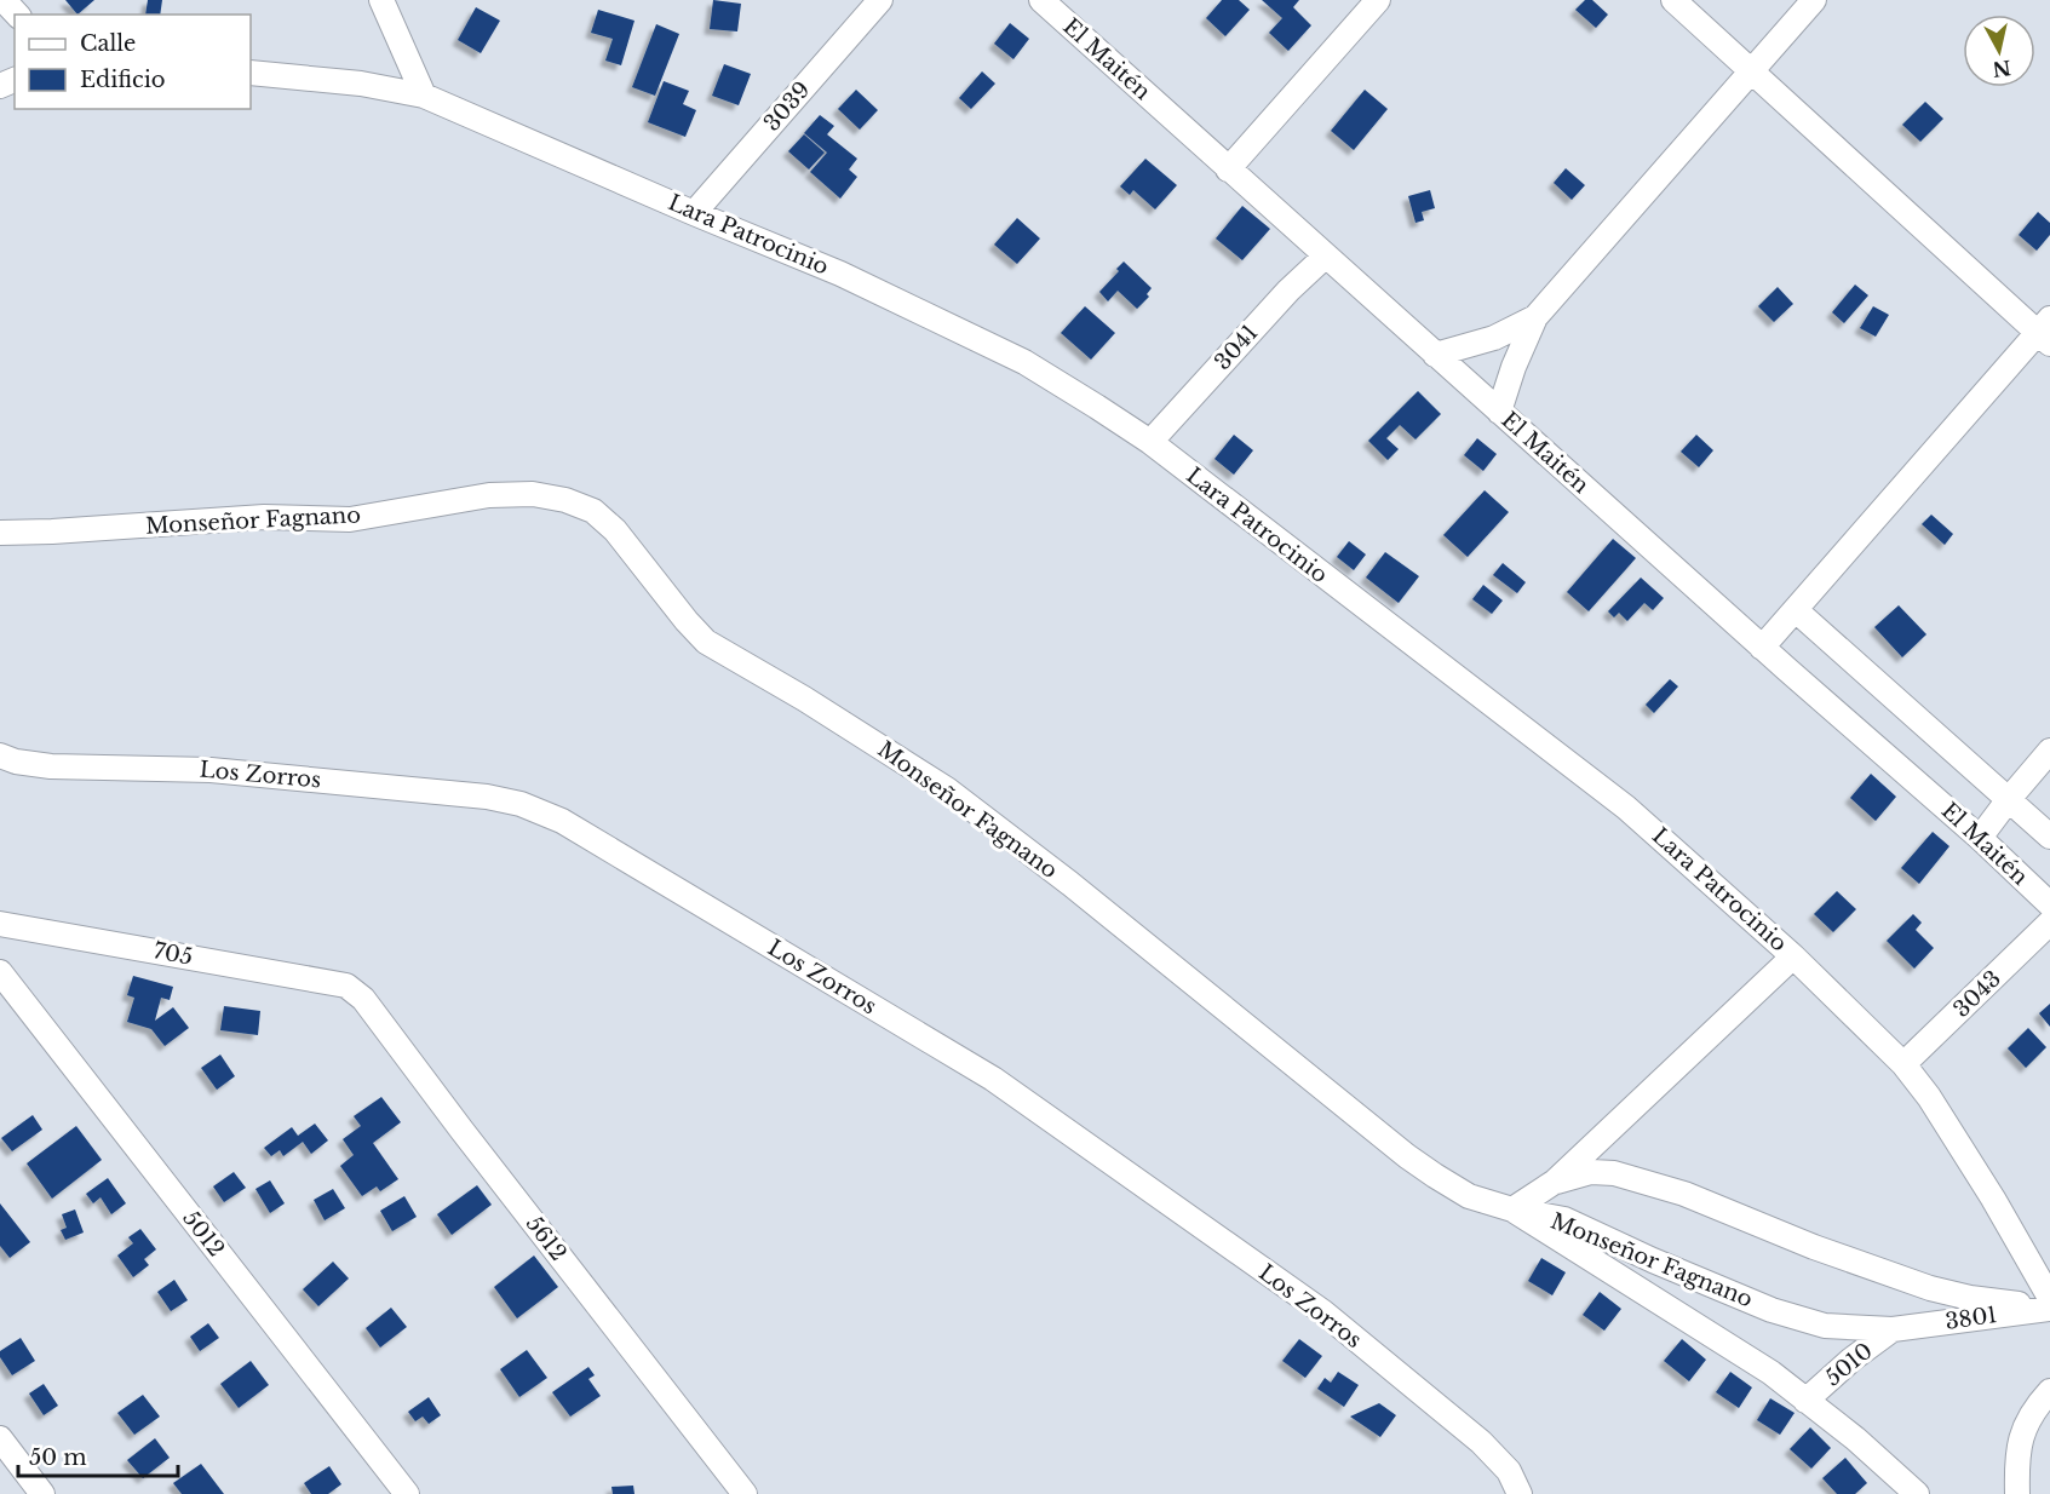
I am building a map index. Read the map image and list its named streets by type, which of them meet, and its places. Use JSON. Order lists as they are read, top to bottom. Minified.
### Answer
{"streets":{"street":["El Maitén","3039","Lara Patrocinio","3041","Monseñor Fagnano","Los Zorros","705","3043","5012","5612","3801","5010"]},"crossings":[["El Maitén","3041"],["3039","Lara Patrocinio"],["Lara Patrocinio","3041"],["Lara Patrocinio","3043"],["Monseñor Fagnano","3801"],["Monseñor Fagnano","5010"],["705","5612"],["3801","5010"]],"legend":["Calle","Edificio"],"scale_bar":"50 m","north":"bottom"}
